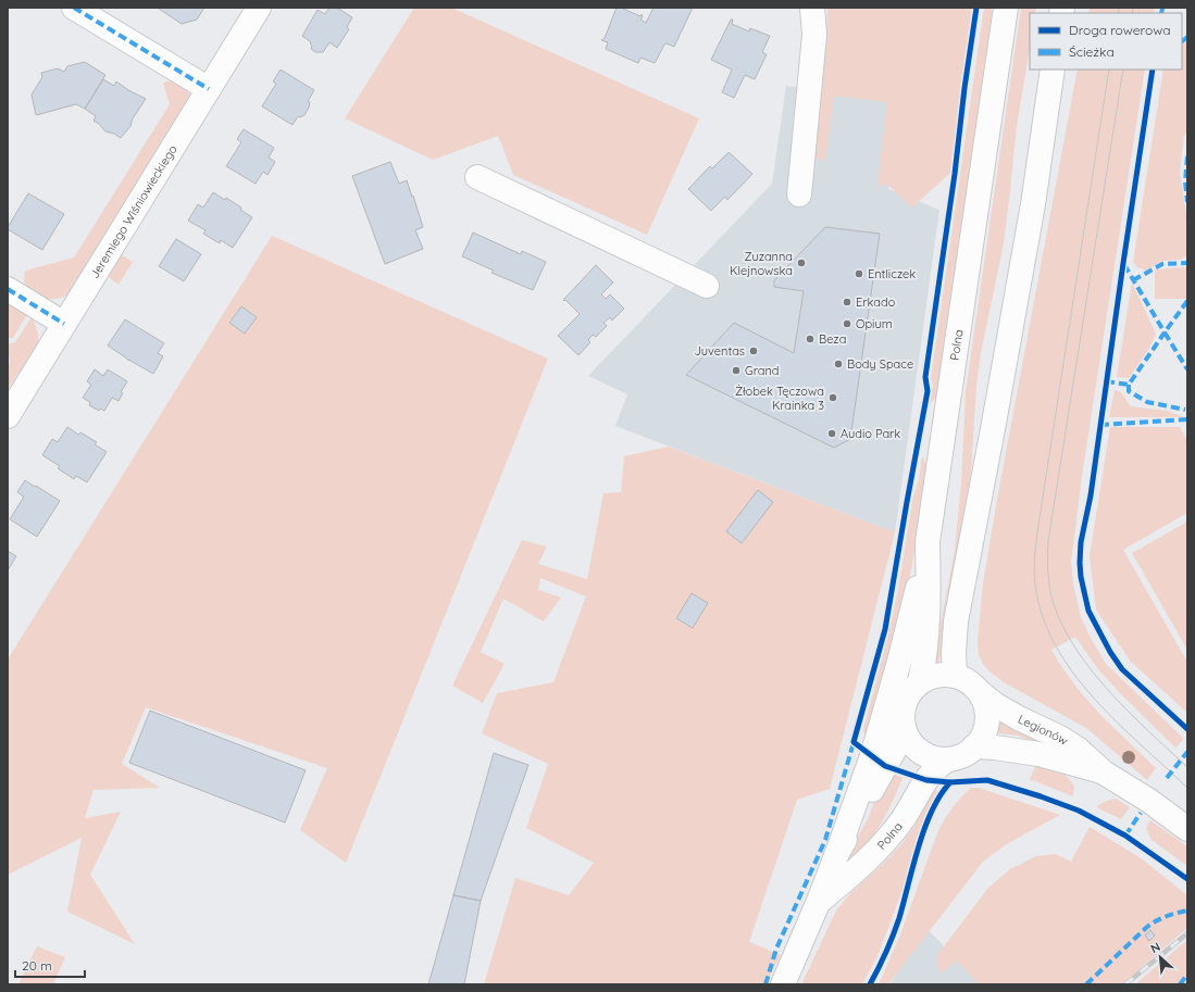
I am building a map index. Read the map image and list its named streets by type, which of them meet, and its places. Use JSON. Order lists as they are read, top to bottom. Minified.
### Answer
{"streets":{"street":["Jeremiego Wiśniowieckiego","Polna","Legionów"]},"crossings":[["Polna","Legionów"]],"places":["Zuzanna Klejnowska","Entliczek","Erkado","Opium","Beza","Juventas","Body Space","Grand","Żłobek Tęczowa Krainka 3","Audio Park"],"legend":["Droga rowerowa","Ścieżka"],"scale_bar":"20 m","north":"top left"}
